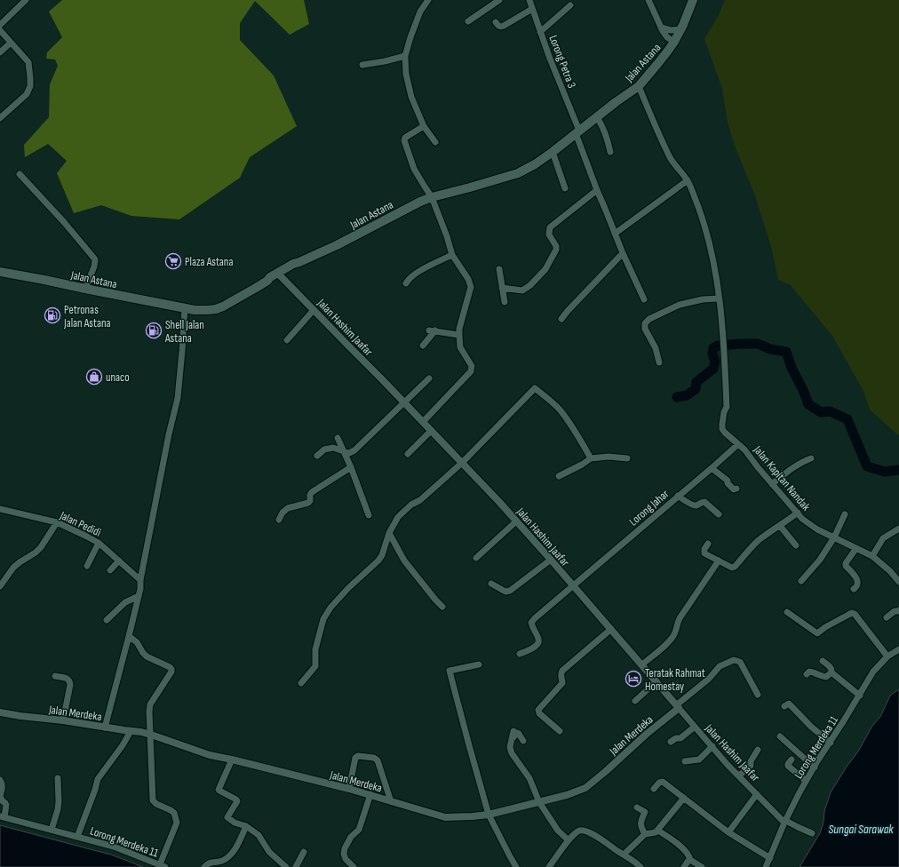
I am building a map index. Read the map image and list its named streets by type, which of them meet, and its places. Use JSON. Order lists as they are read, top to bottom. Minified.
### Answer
{"streets":{"main road":["Jalan Astana"],"street":["Lorong Petra 3","Jalan Hashim Jaafar","Jalan Kapitan Nandak","Lorong Jahar","Jalan Pedidi","Jalan Merdeka","Lorong Merdeka 11"]},"crossings":[["Lorong Petra 3","Jalan Astana"],["Jalan Astana","Jalan Hashim Jaafar"],["Jalan Hashim Jaafar","Lorong Jahar"],["Jalan Hashim Jaafar","Jalan Merdeka"],["Jalan Hashim Jaafar","Lorong Merdeka 11"],["Jalan Kapitan Nandak","Lorong Jahar"],["Jalan Merdeka","Lorong Merdeka 11"]],"water":["Sungai Sarawak"],"places":{"supermarket":["Plaza Astana"],"fuel station":["Petronas Jalan Astana","Shell Jalan Astana"],"shop":["unaco"],"hotel":["Teratak Rahmat Homestay"]}}
